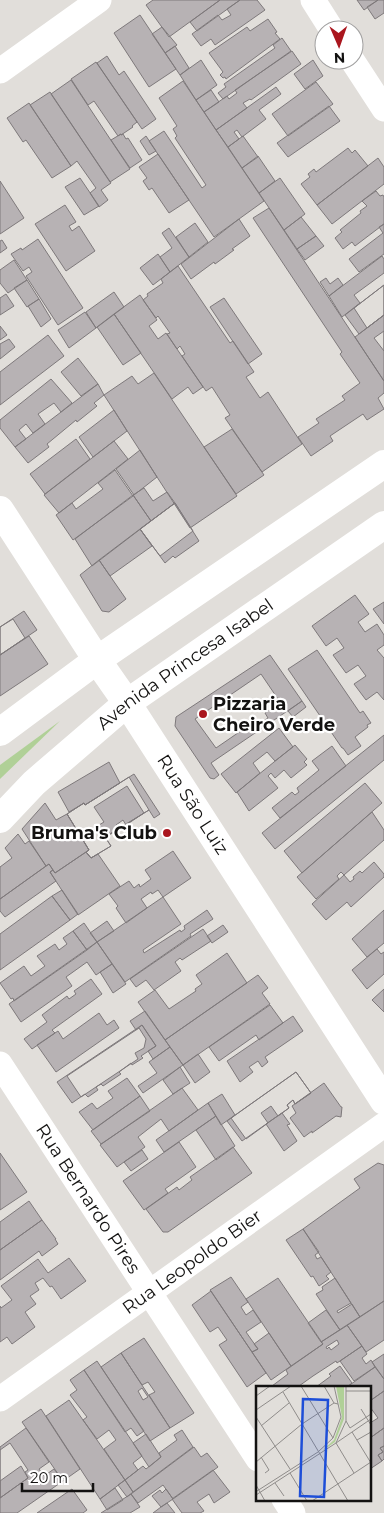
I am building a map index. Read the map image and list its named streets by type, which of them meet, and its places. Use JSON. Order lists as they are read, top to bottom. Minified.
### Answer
{"streets":{"main road":["Avenida Princesa Isabel","Rua São Luiz"],"street":["Rua Bernardo Pires","Rua Leopoldo Bier"]},"crossings":[["Avenida Princesa Isabel","Rua São Luiz"],["Rua Bernardo Pires","Rua Leopoldo Bier"]],"places":["Pizzaria Cheiro Verde","Bruma's Club"],"scale_bar":"20 m","north":"bottom"}
